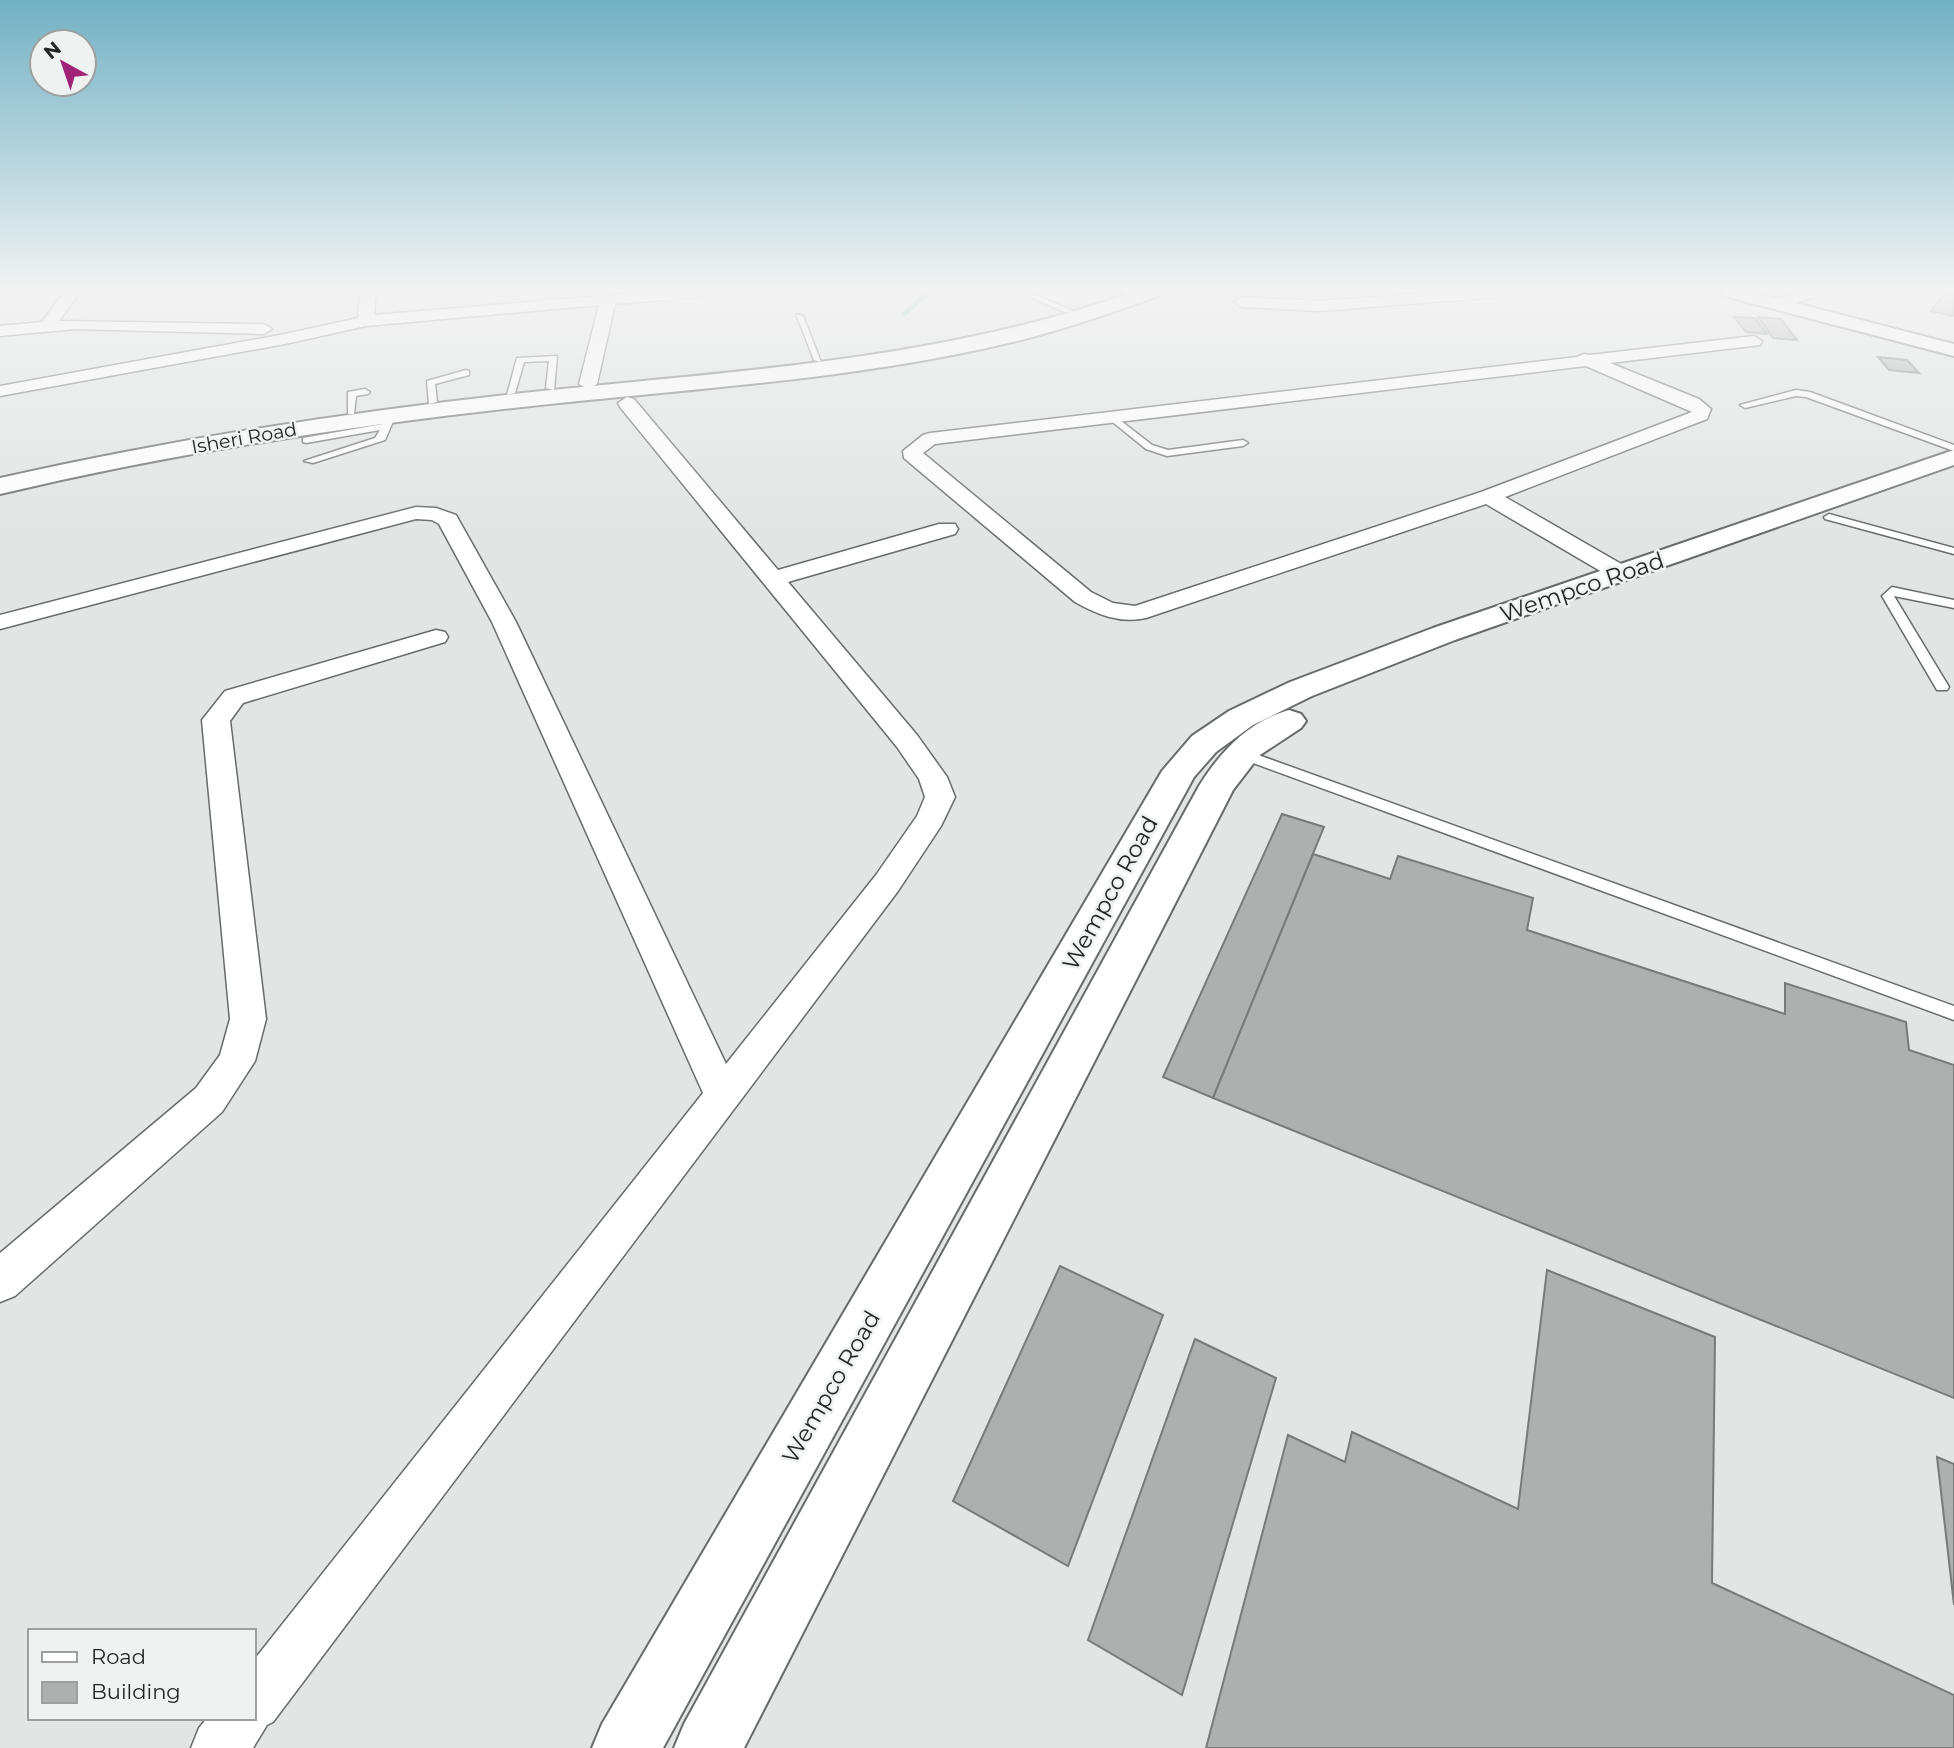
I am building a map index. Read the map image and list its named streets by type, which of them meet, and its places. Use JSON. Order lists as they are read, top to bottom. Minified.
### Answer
{"streets":{"main road":["Isheri Road","Wempco Road"]},"legend":["Road","Building"],"north":"top left"}
